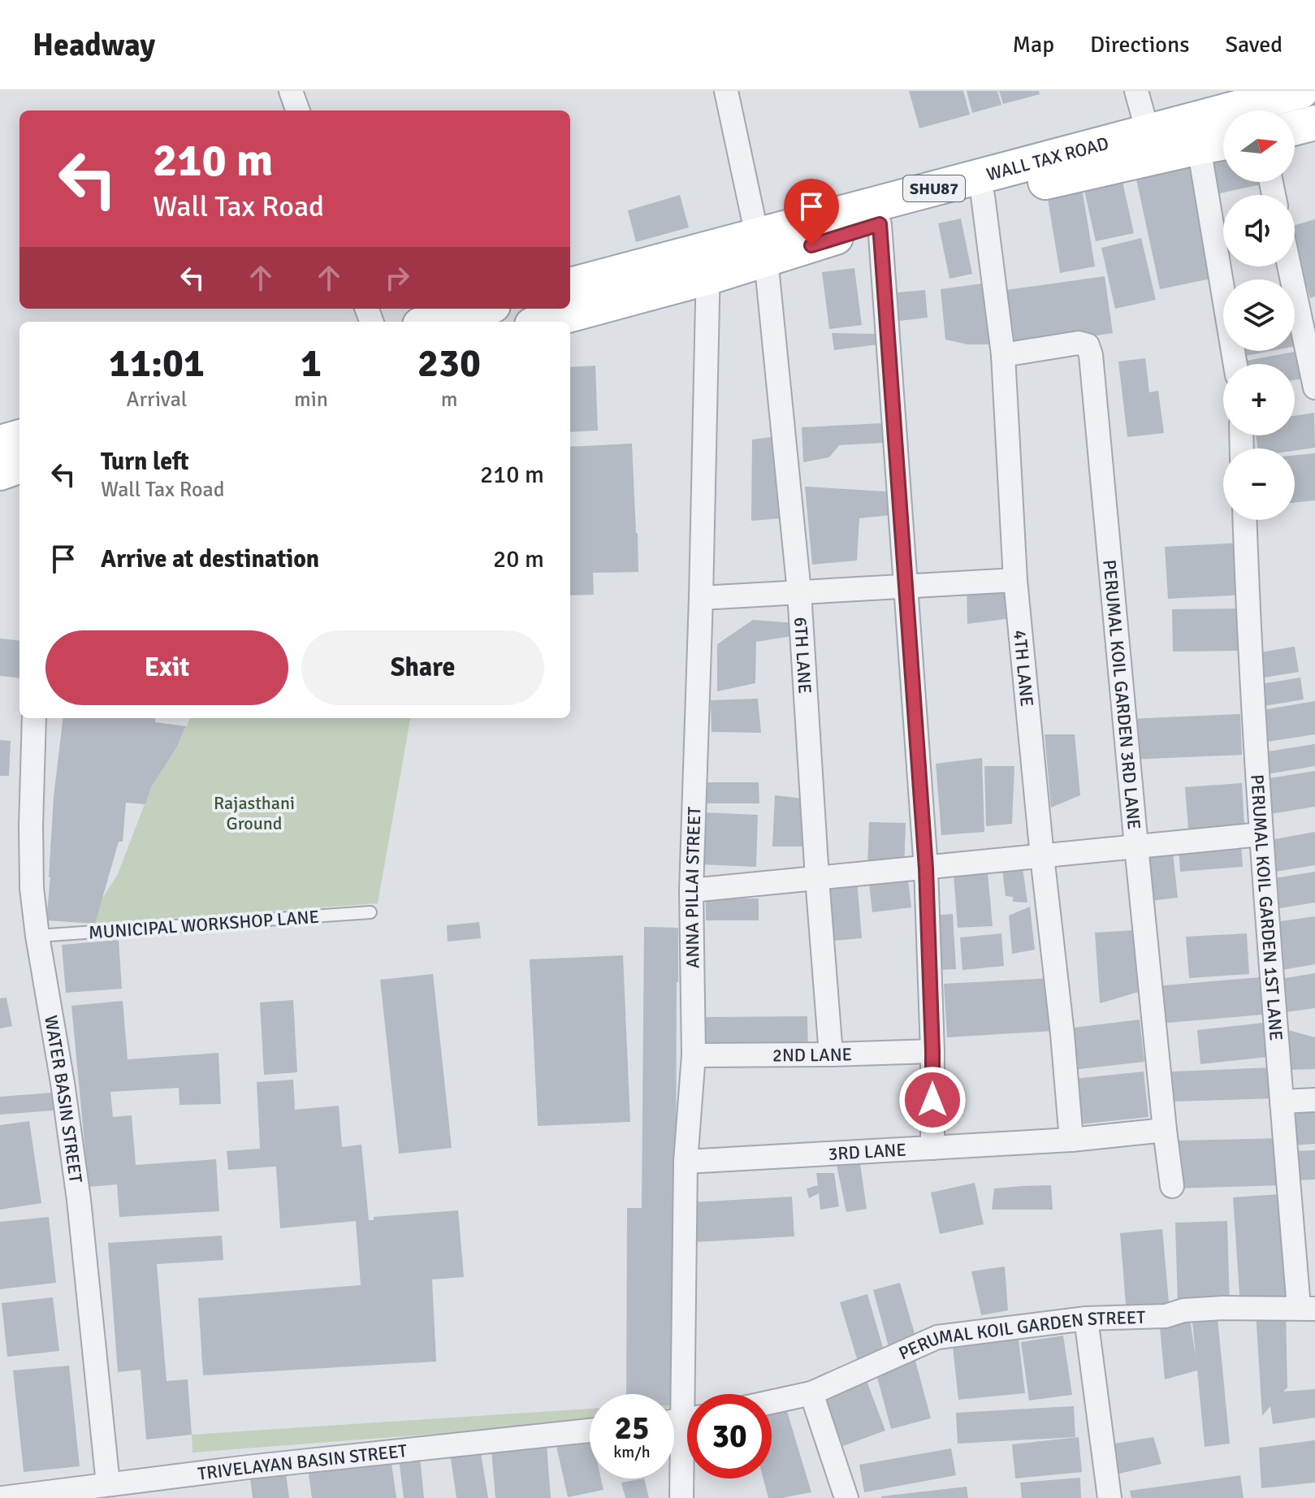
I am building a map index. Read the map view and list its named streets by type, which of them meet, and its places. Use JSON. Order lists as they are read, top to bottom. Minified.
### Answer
{"streets":{"main road":["WALL TAX ROAD","SHU87"],"street":["6TH LANE","4TH LANE","PERUMAL KOIL GARDEN 3RD LANE","ANNA PILLAI STREET","PERUMAL KOIL GARDEN 1ST LANE","2ND LANE","WATER BASIN STREET","3RD LANE","PERUMAL KOIL GARDEN STREET","TRIVELAYAN BASIN STREET"],"lane":["MUNICIPAL WORKSHOP LANE"]},"crossings":[["WALL TAX ROAD","6TH LANE"],["WALL TAX ROAD","4TH LANE"],["WALL TAX ROAD","ANNA PILLAI STREET"],["6TH LANE","2ND LANE"],["4TH LANE","PERUMAL KOIL GARDEN 3RD LANE"],["4TH LANE","3RD LANE"],["PERUMAL KOIL GARDEN 3RD LANE","3RD LANE"],["ANNA PILLAI STREET","2ND LANE"],["ANNA PILLAI STREET","3RD LANE"],["PERUMAL KOIL GARDEN 1ST LANE","PERUMAL KOIL GARDEN STREET"],["MUNICIPAL WORKSHOP LANE","WATER BASIN STREET"],["WATER BASIN STREET","TRIVELAYAN BASIN STREET"]],"parks":["Rajasthani Ground"],"north":"right","page":{"header":"Headway","nav":["Map","Directions","Saved"],"map_buttons":["+","−"],"turn":["210 m","Wall Tax Road"],"eta":["11:01","Arrival","1","min","230","m"],"list":[{"name":"Turn left","note":"Wall Tax Road","value":"210 m"},{"name":"Arrive at destination","value":"20 m"}],"buttons":["Exit","Share"],"speed":"25 km/h","limit":"30"}}
